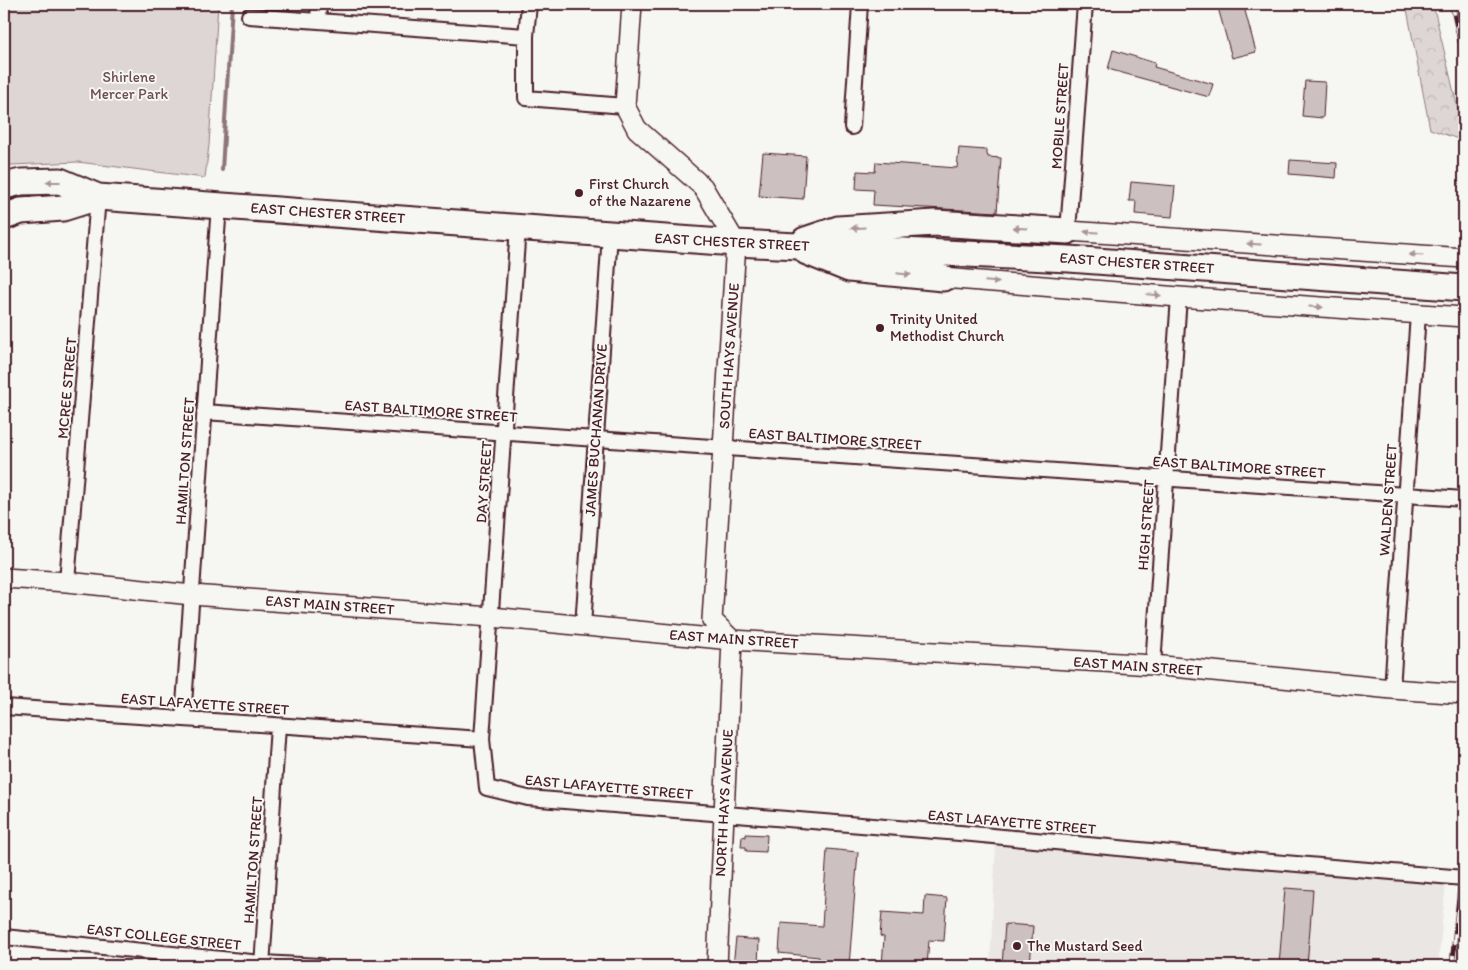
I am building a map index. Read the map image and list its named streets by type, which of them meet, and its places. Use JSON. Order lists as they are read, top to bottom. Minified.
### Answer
{"streets":{"highway":["EAST CHESTER STREET"],"street":["MOBILE STREET","SOUTH HAYS AVENUE","MCREE STREET","EAST BALTIMORE STREET","JAMES BUCHANAN DRIVE","HAMILTON STREET","DAY STREET","WALDEN STREET","HIGH STREET","EAST MAIN STREET","EAST LAFAYETTE STREET","NORTH HAYS AVENUE","EAST COLLEGE STREET"]},"crossings":[["EAST CHESTER STREET","SOUTH HAYS AVENUE"],["EAST CHESTER STREET","MCREE STREET"],["EAST CHESTER STREET","JAMES BUCHANAN DRIVE"],["EAST CHESTER STREET","HAMILTON STREET"],["EAST CHESTER STREET","DAY STREET"],["SOUTH HAYS AVENUE","EAST BALTIMORE STREET"],["SOUTH HAYS AVENUE","EAST MAIN STREET"],["SOUTH HAYS AVENUE","NORTH HAYS AVENUE"],["MCREE STREET","EAST MAIN STREET"],["EAST BALTIMORE STREET","JAMES BUCHANAN DRIVE"],["EAST BALTIMORE STREET","HAMILTON STREET"],["EAST BALTIMORE STREET","DAY STREET"],["EAST BALTIMORE STREET","WALDEN STREET"],["EAST BALTIMORE STREET","HIGH STREET"],["JAMES BUCHANAN DRIVE","EAST MAIN STREET"],["HAMILTON STREET","EAST MAIN STREET"],["HAMILTON STREET","EAST LAFAYETTE STREET"],["HAMILTON STREET","EAST COLLEGE STREET"],["DAY STREET","EAST MAIN STREET"],["DAY STREET","EAST LAFAYETTE STREET"],["WALDEN STREET","EAST MAIN STREET"],["HIGH STREET","EAST MAIN STREET"],["EAST MAIN STREET","NORTH HAYS AVENUE"],["EAST LAFAYETTE STREET","NORTH HAYS AVENUE"]],"parks":["Shirlene Mercer Park"],"places":["First Church of the Nazarene","Trinity United Methodist Church","The Mustard Seed"]}
